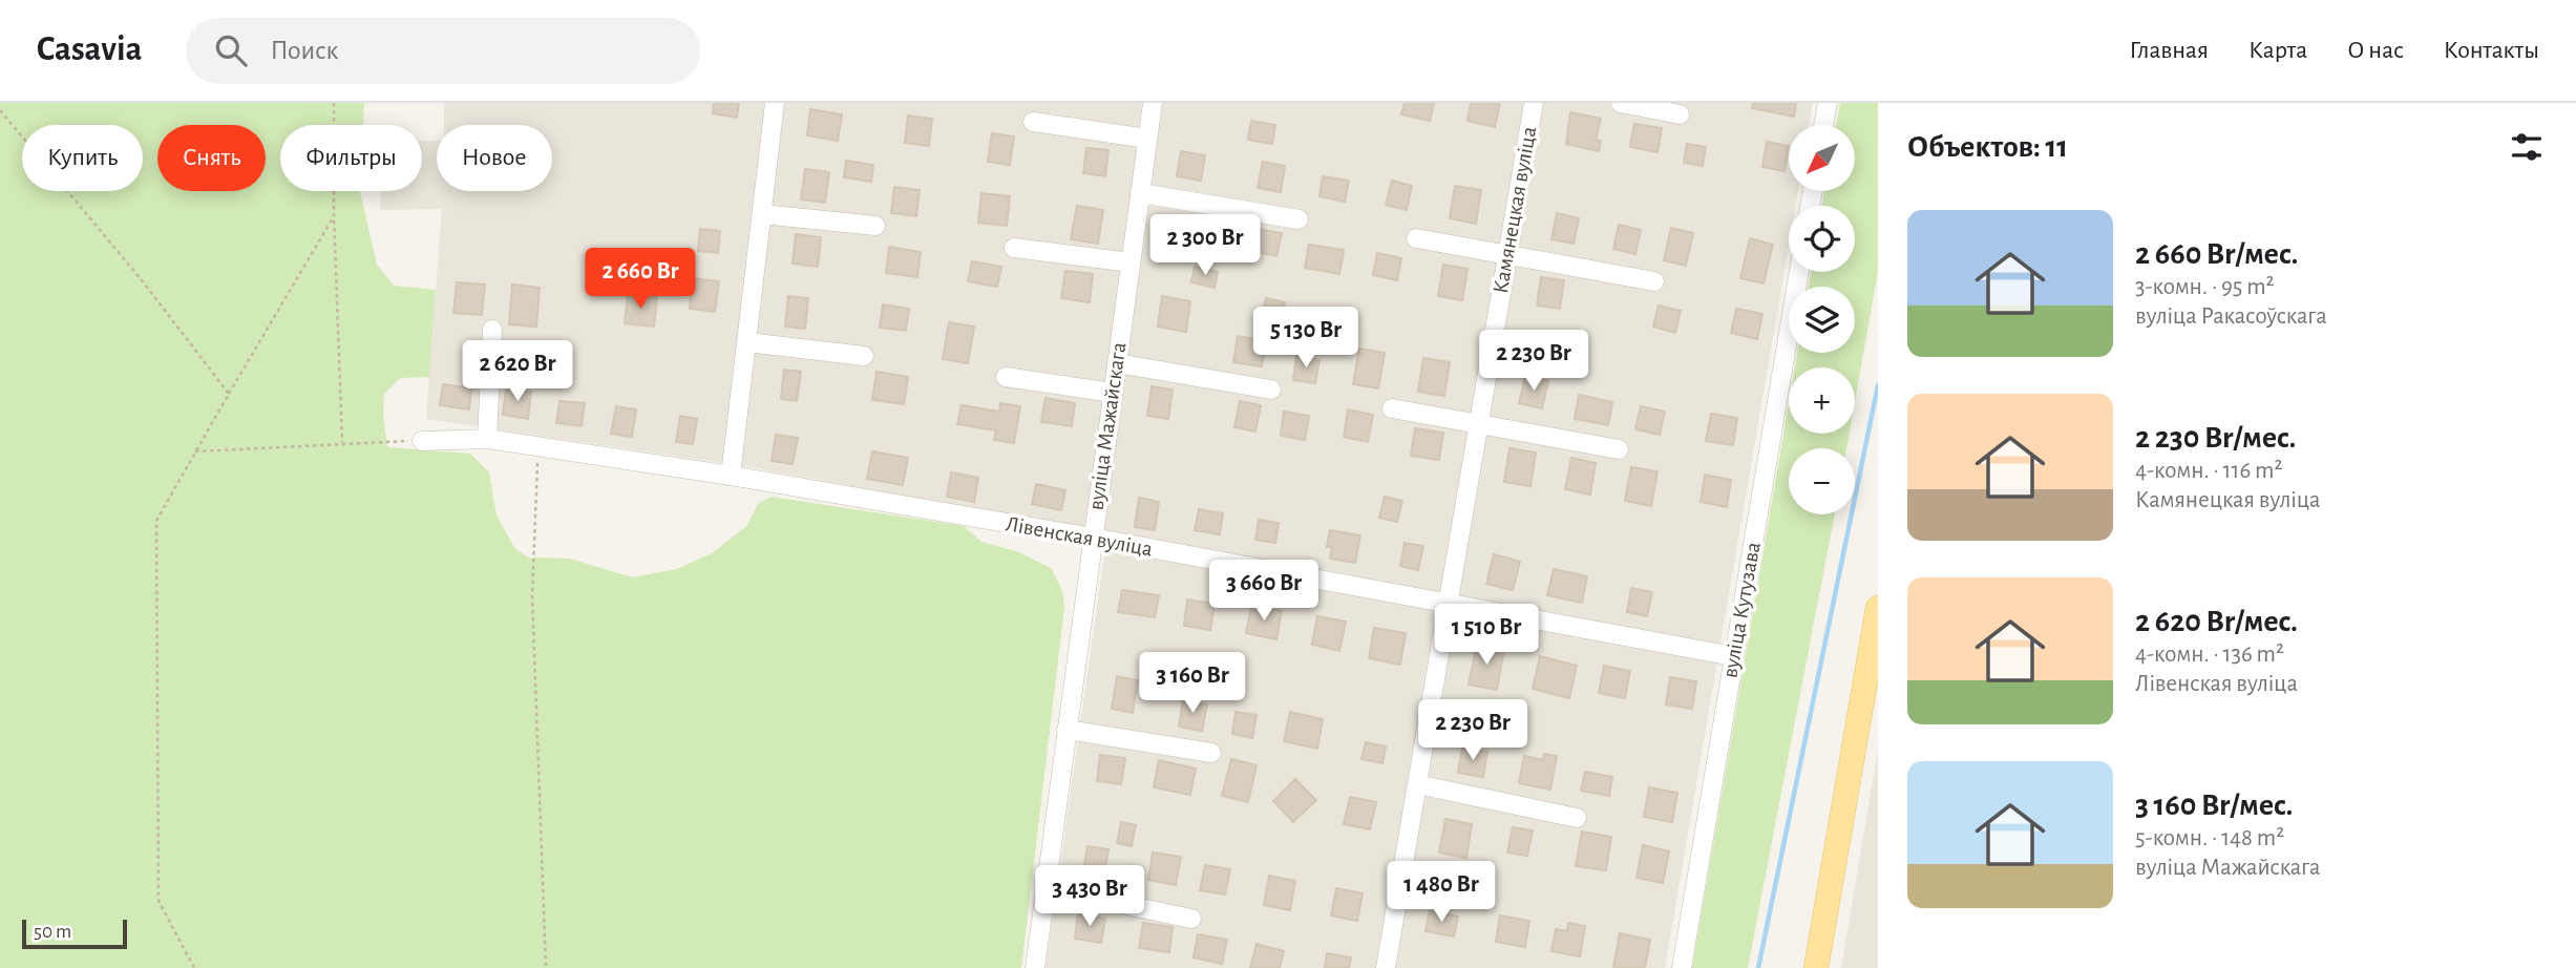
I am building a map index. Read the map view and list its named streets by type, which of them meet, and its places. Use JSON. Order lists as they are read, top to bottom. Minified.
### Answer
{"streets":{"street":["Камянецкая вуліца","вуліца Мажайскага","Лівенская вуліца","вуліца Кутузава"]},"crossings":[["Камянецкая вуліца","Лівенская вуліца"],["вуліца Мажайскага","Лівенская вуліца"],["Лівенская вуліца","вуліца Кутузава"]],"scale_bar":"50 m","north":"bottom left","page":{"header":"Casavia","search":"Поиск","nav":["Главная","Карта","О нас","Контакты"],"heading":"Объектов: 11","map_buttons":["+","−"],"chip":["Купить","Снять","Фильтры","Новое"],"list":[{"name":"2 660 Br/мес.","note":"3-комн. · 95 m² · вуліца Ракасоўскага"},{"name":"2 230 Br/мес.","note":"4-комн. · 116 m² · Камянецкая вуліца"},{"name":"2 620 Br/мес.","note":"4-комн. · 136 m² · Лівенская вуліца"},{"name":"3 160 Br/мес.","note":"5-комн. · 148 m² · вуліца Мажайскага"}],"price":["2 300 Br","2 660 Br","5 130 Br","2 230 Br","2 620 Br","3 660 Br","1 510 Br","3 160 Br","2 230 Br","1 480 Br","3 430 Br"],"scale":"50 m"}}
